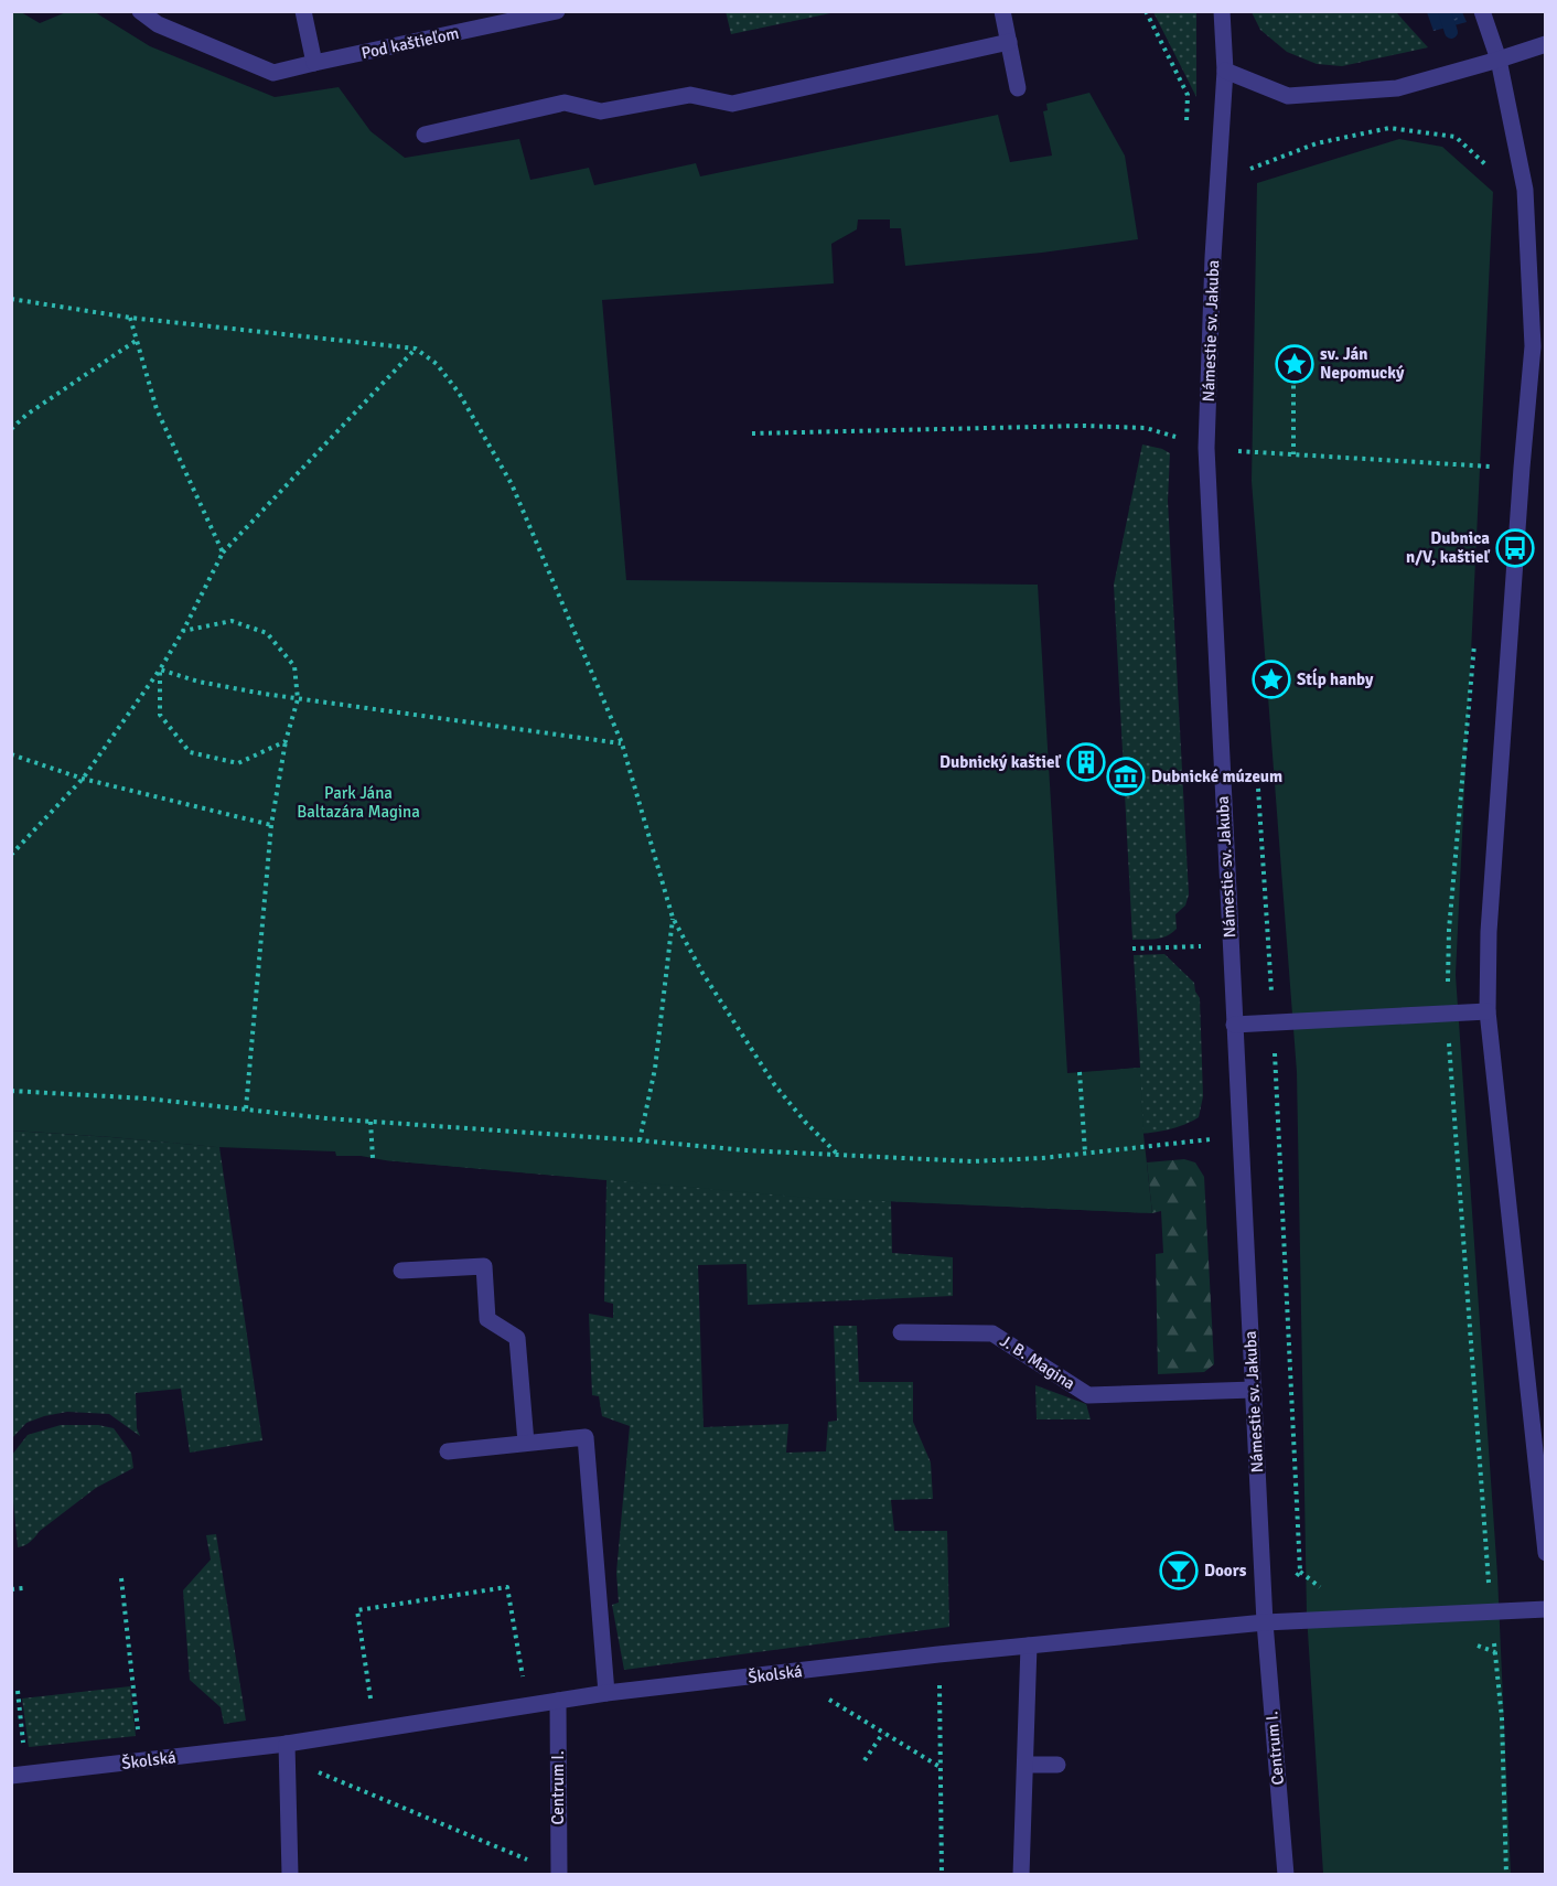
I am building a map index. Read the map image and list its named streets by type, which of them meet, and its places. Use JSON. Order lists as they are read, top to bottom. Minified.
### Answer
{"streets":{"street":["Pod kaštieľom","Námestie sv. Jakuba","J. B. Magina","Školská","Centrum I."]},"crossings":[["Námestie sv. Jakuba","J. B. Magina"],["Námestie sv. Jakuba","Školská"],["Námestie sv. Jakuba","Centrum I."],["Školská","Centrum I."]],"parks":["Park Jána Baltazára Magina"],"places":{"place":["sv. Ján Nepomucký","Stĺp hanby"],"bus stop":["Dubnica n/V, kaštieľ"],"building":["Dubnický kaštieľ"],"museum":["Dubnické múzeum"],"bar":["Doors"]}}
